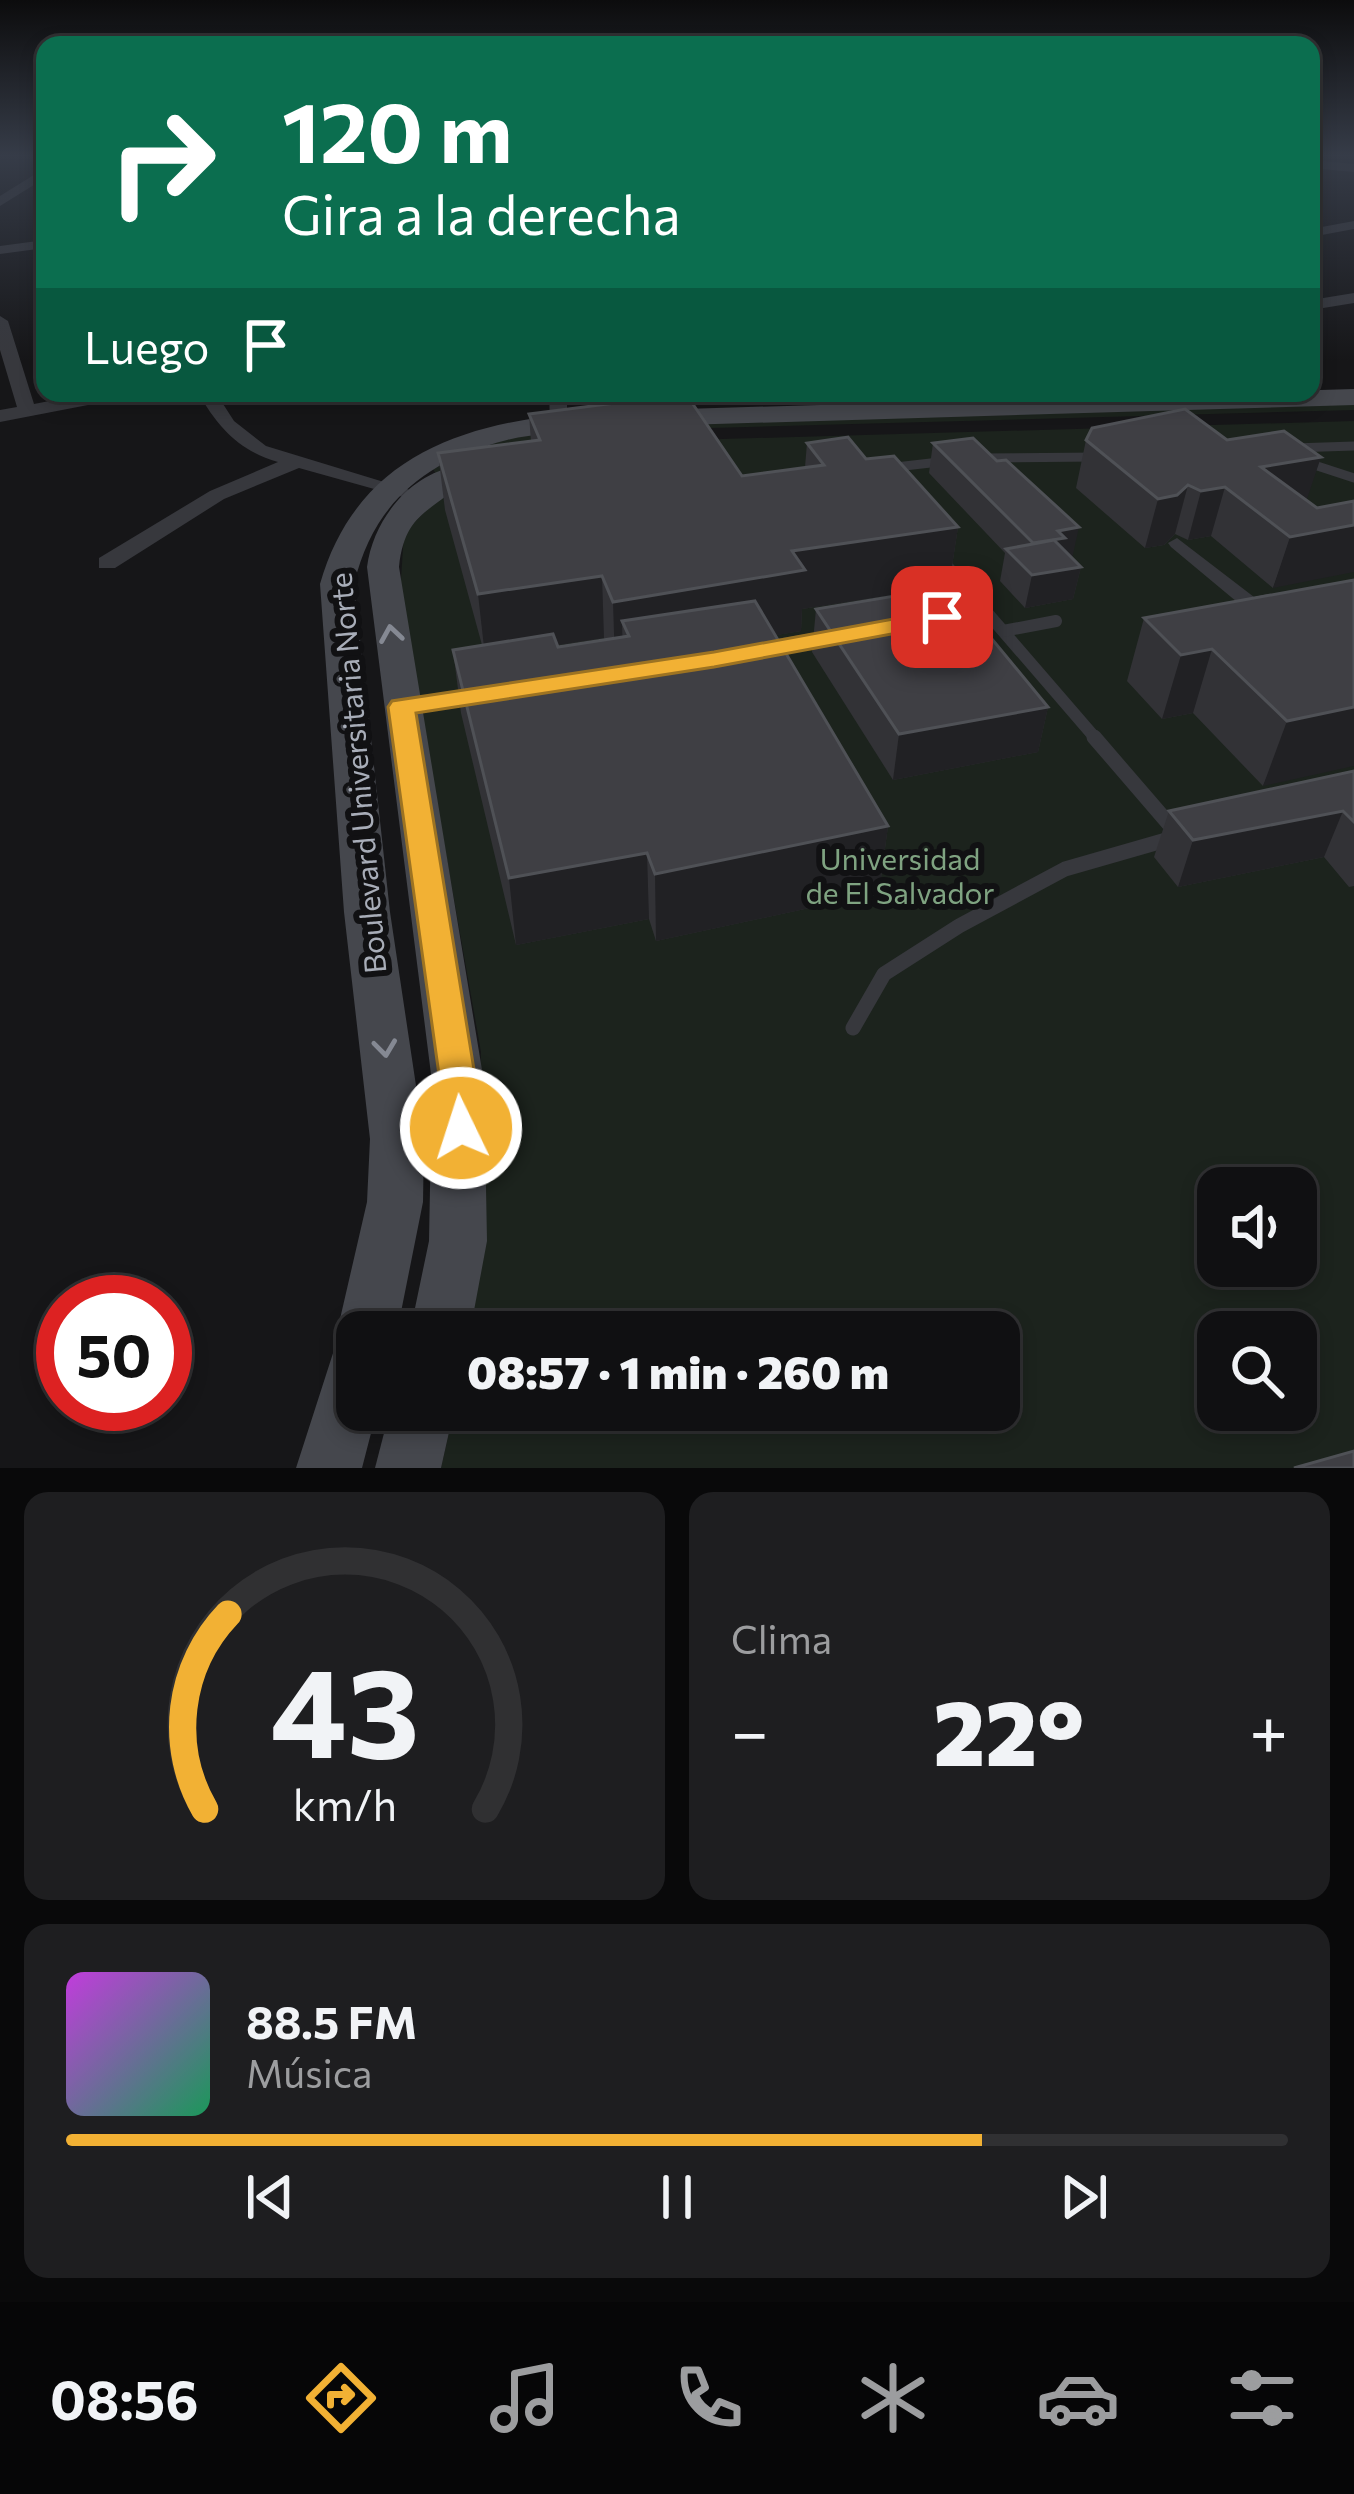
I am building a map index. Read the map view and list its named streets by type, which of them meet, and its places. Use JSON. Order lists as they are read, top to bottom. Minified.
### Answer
{"streets":{"main road":["Boulevard Universitaria Norte"]},"parks":["Universidad de El Salvador"],"page":{"turn":["120 m","Gira a la derecha"],"then":"Luego","limit":"50","trip":"08:57 · 1 min · 260 m","tile":"Clima","heat":["−","22°","+"],"song":["88.5 FM","Música"],"tabs":"08:56","gauge":["43","km/h"]}}
